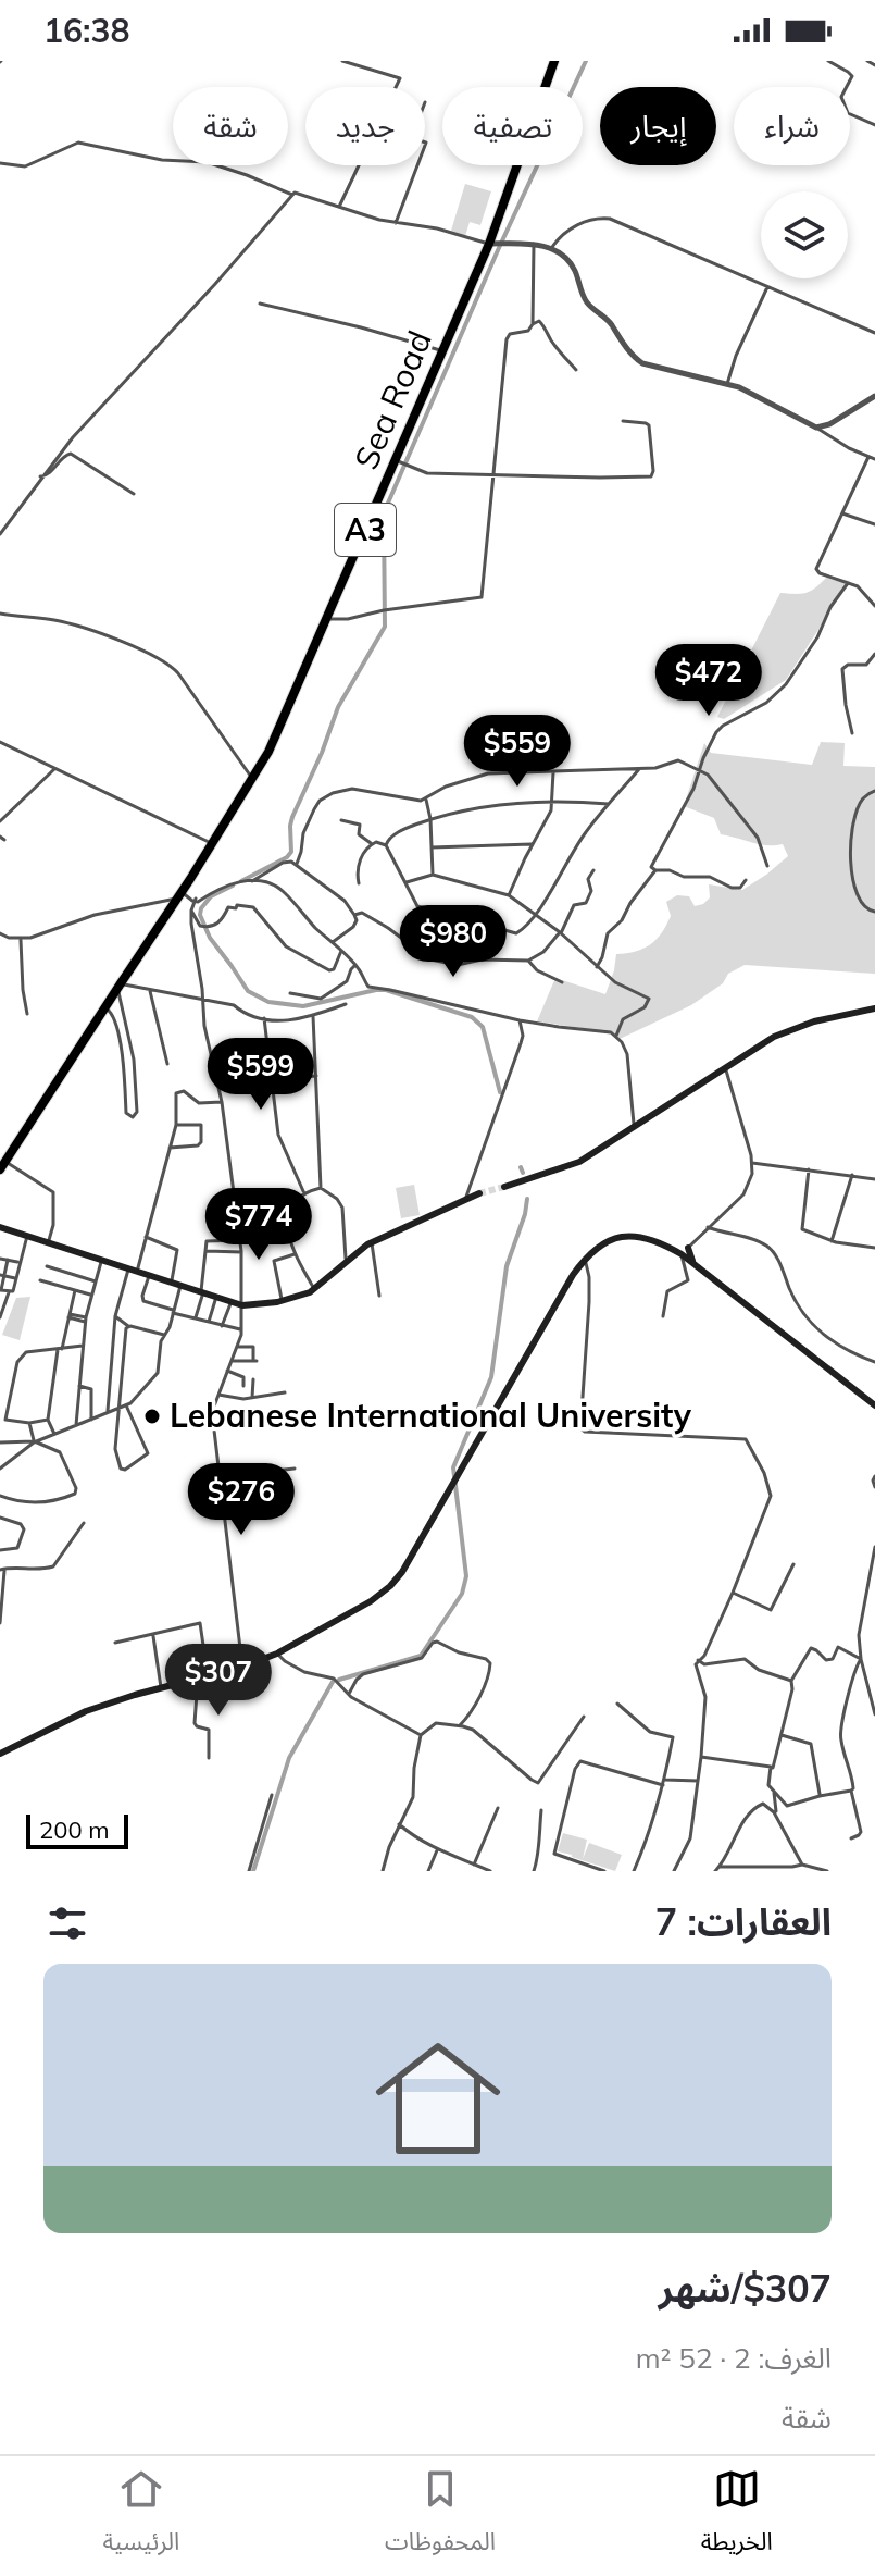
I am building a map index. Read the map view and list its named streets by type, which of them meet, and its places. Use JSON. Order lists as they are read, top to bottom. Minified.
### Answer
{"streets":{"highway":["Sea Road","A3"]},"places":["Lebanese International University"],"scale_bar":"200 m","page":{"status":"16:38","chip":["شراء","إيجار","تصفية","جديد","شقة"],"price":["$472","$559","$980","$599","$774","$276","$307"],"scale":"200 m","heading":"العقارات: 7","list":[{"name":"$307/شهر","note":"الغرف: 2 · 52 m² · شقة"}],"tabs":["الخريطة","المحفوظات","الرئيسية"]}}
